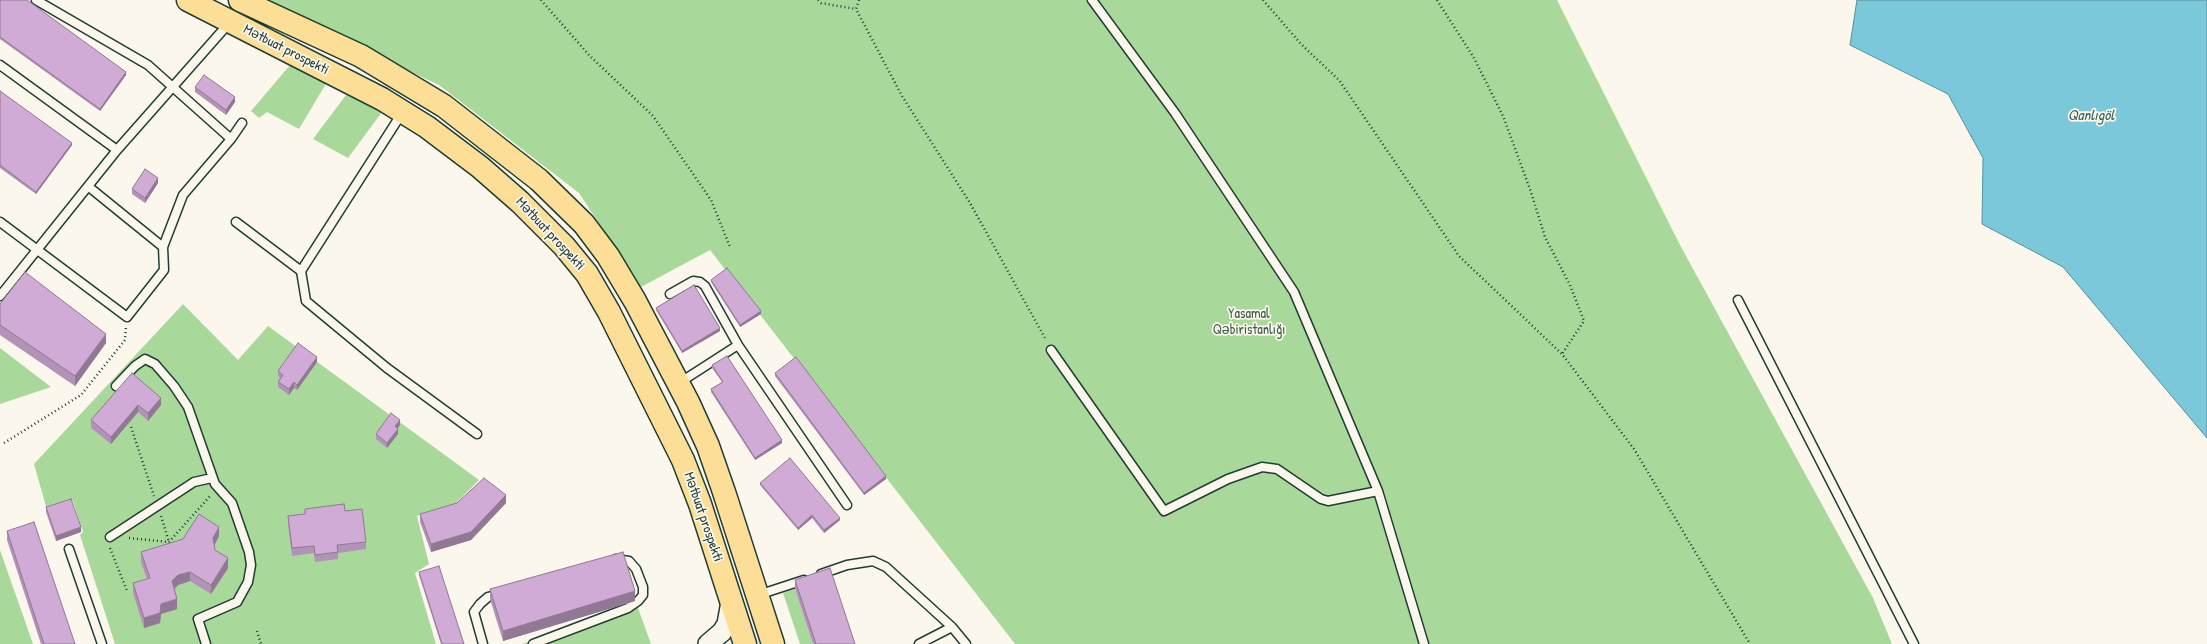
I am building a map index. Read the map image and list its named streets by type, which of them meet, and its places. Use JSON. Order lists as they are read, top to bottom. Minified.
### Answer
{"streets":{"main road":["Mətbuat prospekti"]},"water":["Qanlıgöl"],"parks":["Yasamal Qəbiristanlığı"]}
